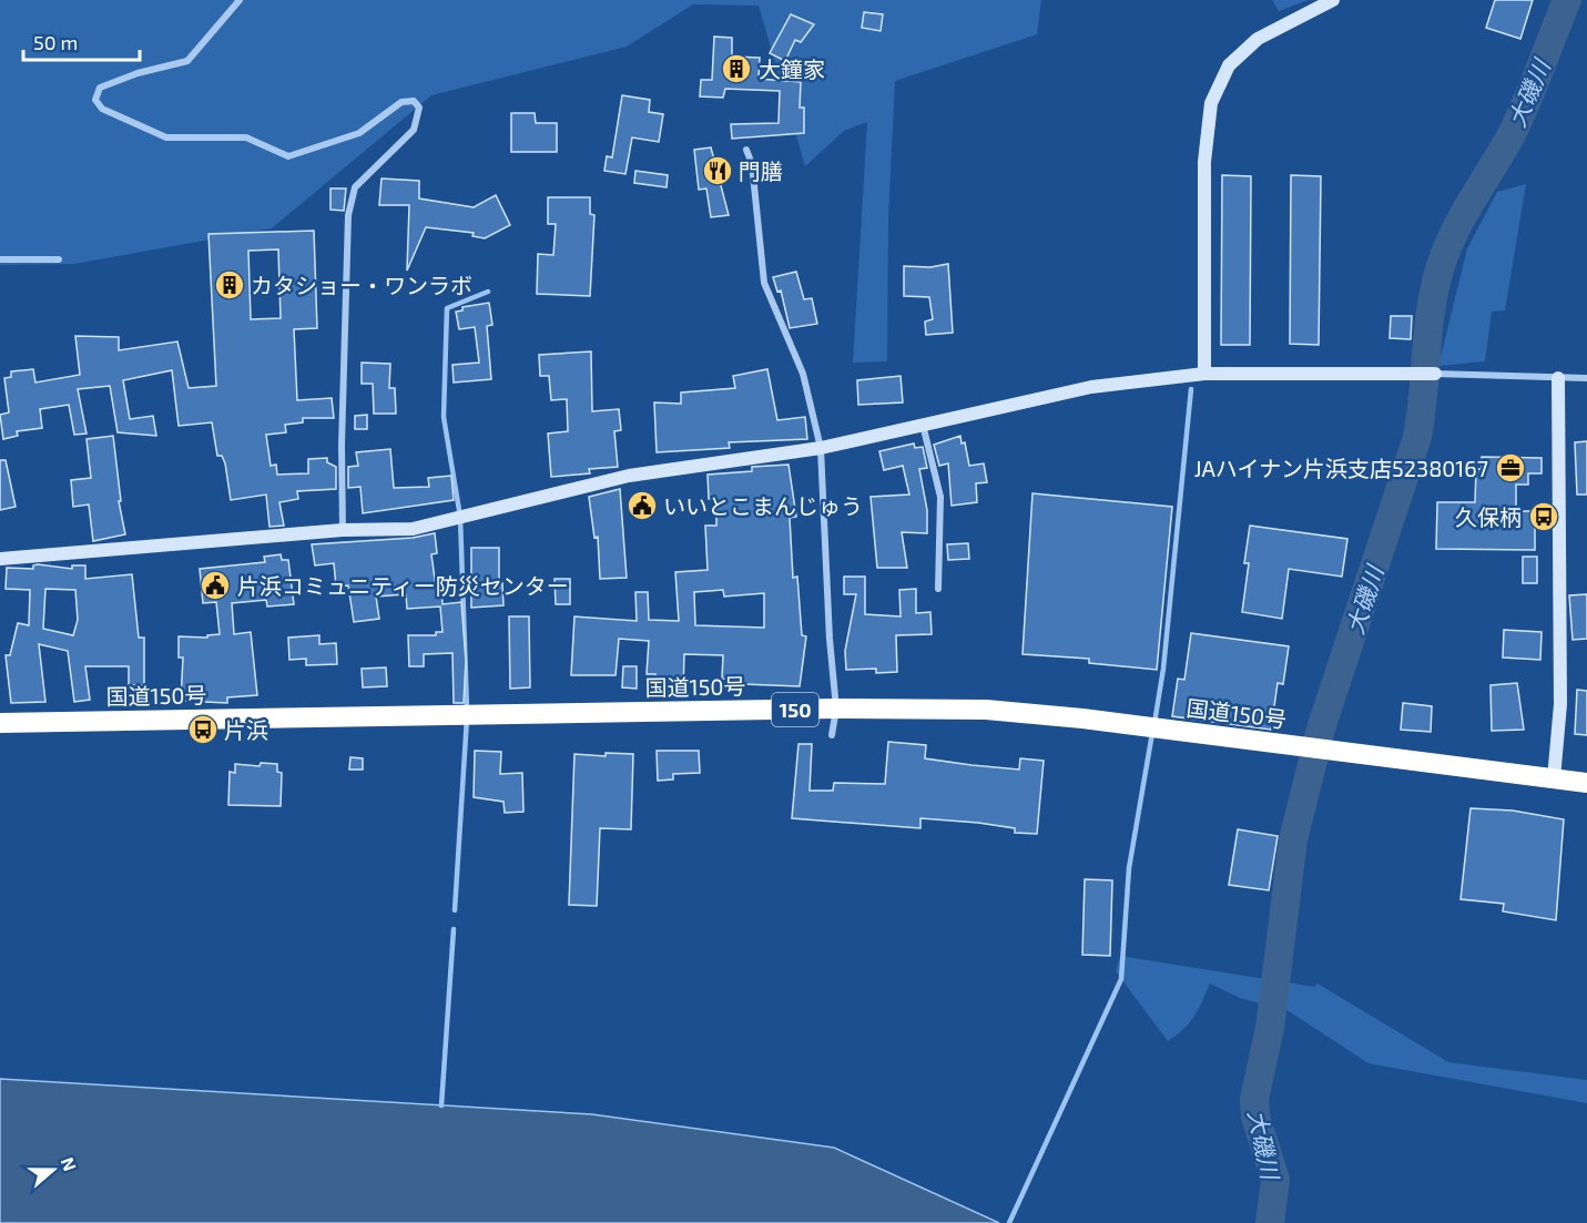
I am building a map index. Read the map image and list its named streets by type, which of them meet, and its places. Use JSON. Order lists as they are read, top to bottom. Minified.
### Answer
{"streets":{"highway":["国道150号","150"]},"water":["大磯川"],"places":{"building":["大鐘家","カタショー・ワンラボ"],"restaurant":["門膳"],"office":["JAハイナン片浜支店52380167"],"public building":["いいとこまんじゅう","片浜コミュニティー防災センター"],"bus stop":["久保柄","片浜"]},"scale_bar":"50 m","north":"right"}
